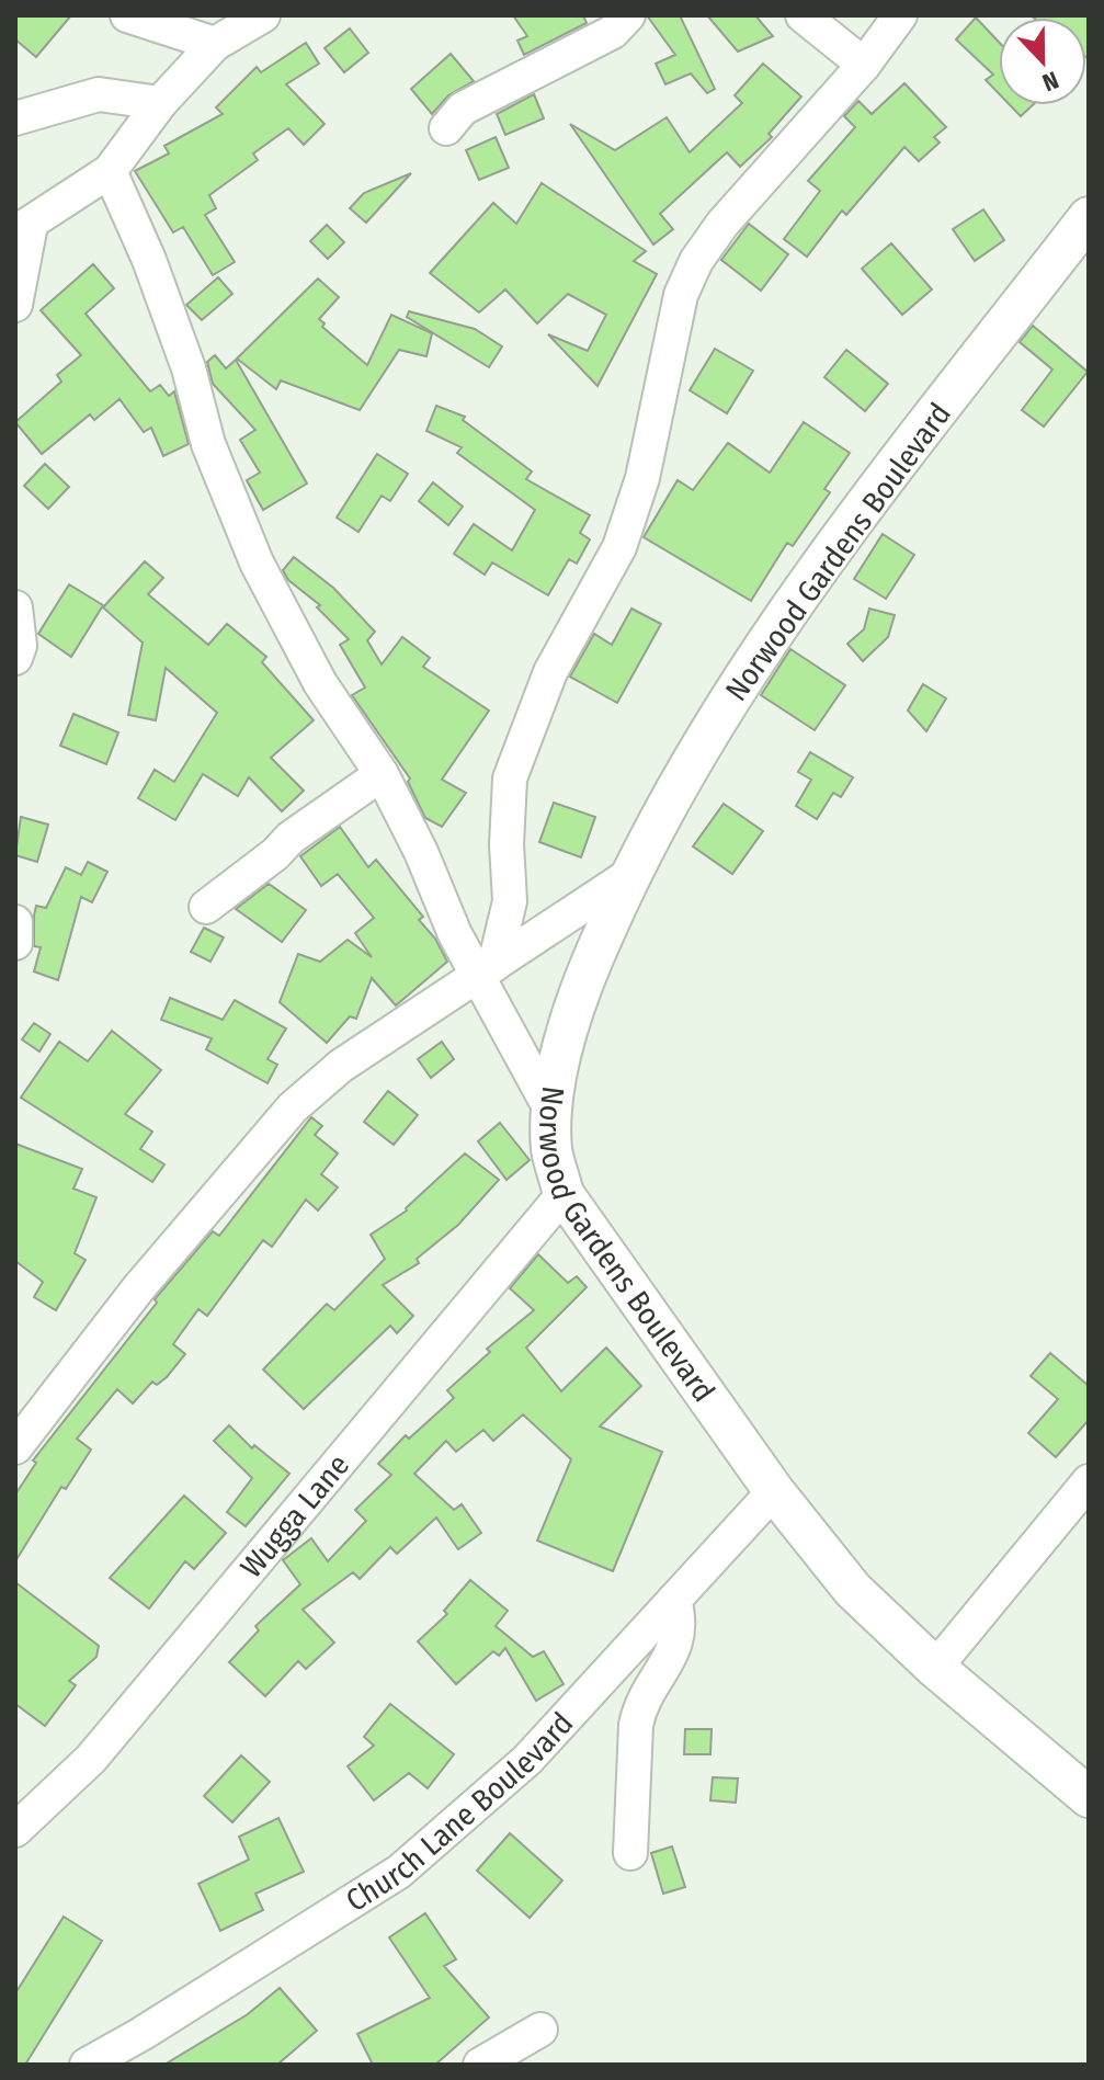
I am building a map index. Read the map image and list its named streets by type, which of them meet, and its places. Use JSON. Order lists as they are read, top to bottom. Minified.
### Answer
{"streets":{"street":["Norwood Gardens Boulevard","Wugga Lane","Church Lane Boulevard"]},"crossings":[["Norwood Gardens Boulevard","Wugga Lane"],["Norwood Gardens Boulevard","Church Lane Boulevard"]],"north":"bottom"}
